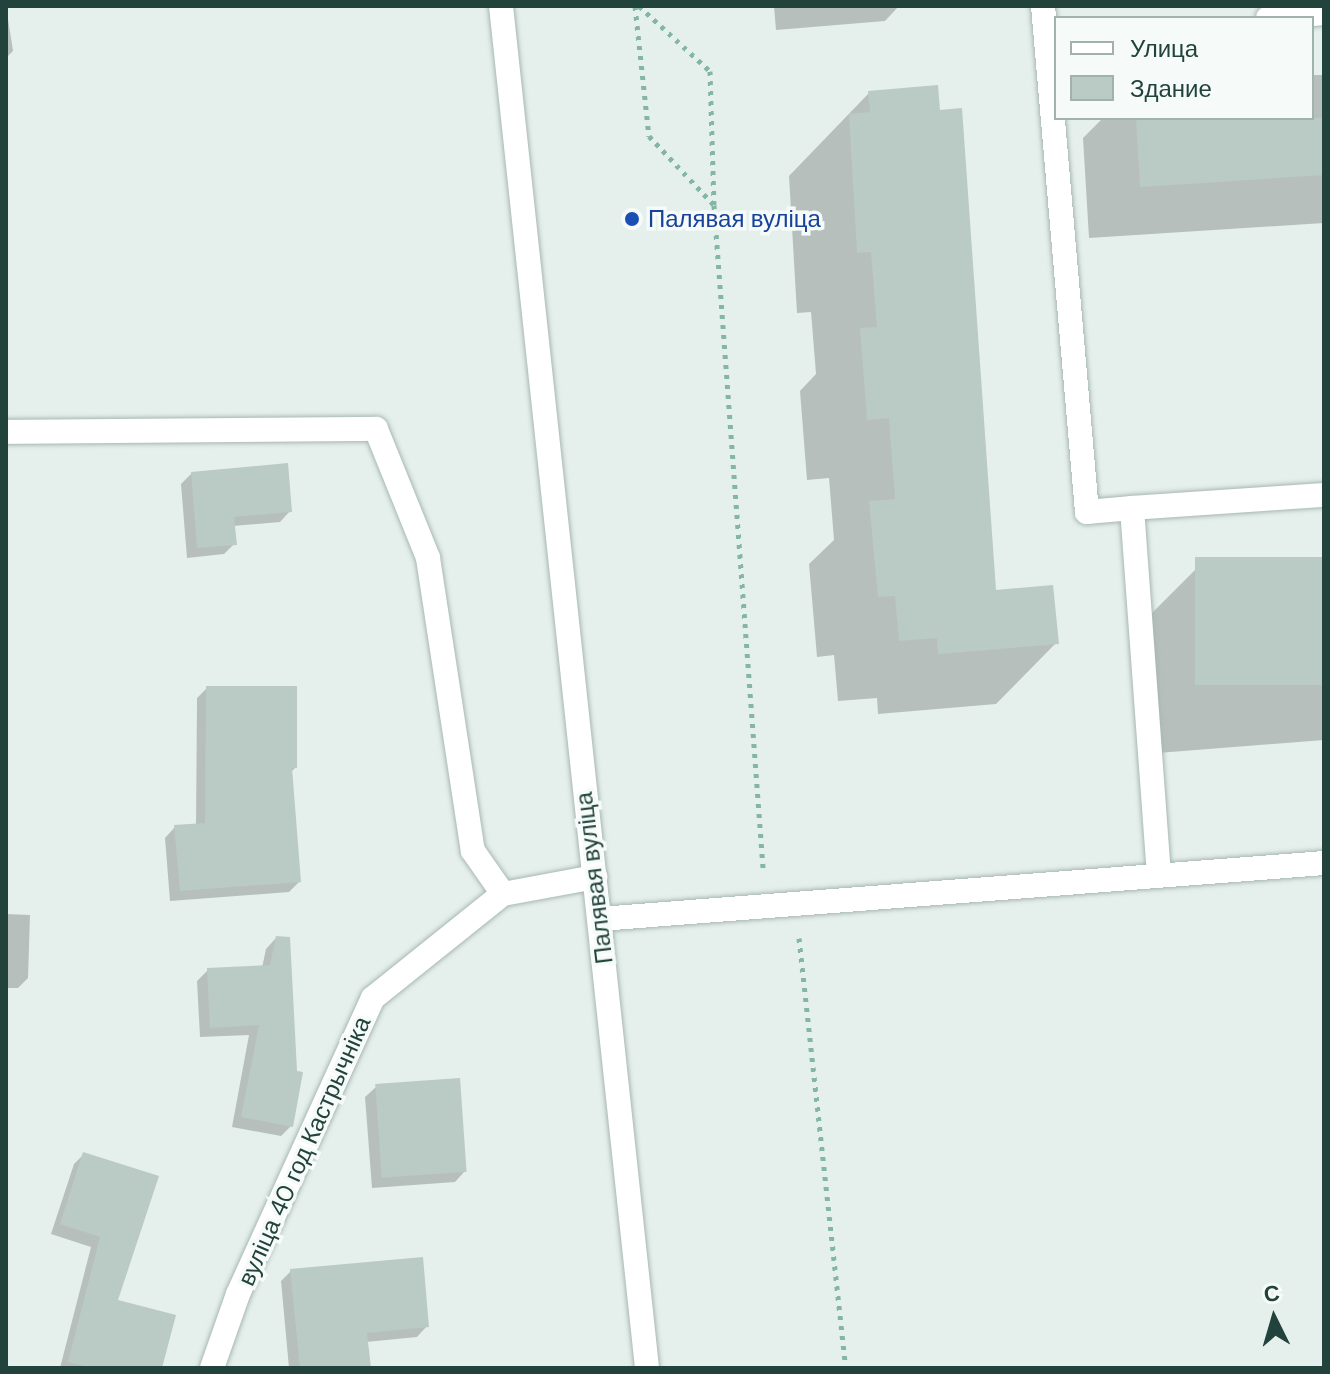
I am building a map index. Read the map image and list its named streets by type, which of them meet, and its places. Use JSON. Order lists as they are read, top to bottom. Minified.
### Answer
{"streets":{"street":["Палявая вуліца","вуліца 40 год Кастрычніка"]},"crossings":[["Палявая вуліца","вуліца 40 год Кастрычніка"]],"places":["Палявая вуліца"],"legend":["Улица","Здание"],"north":"top"}
